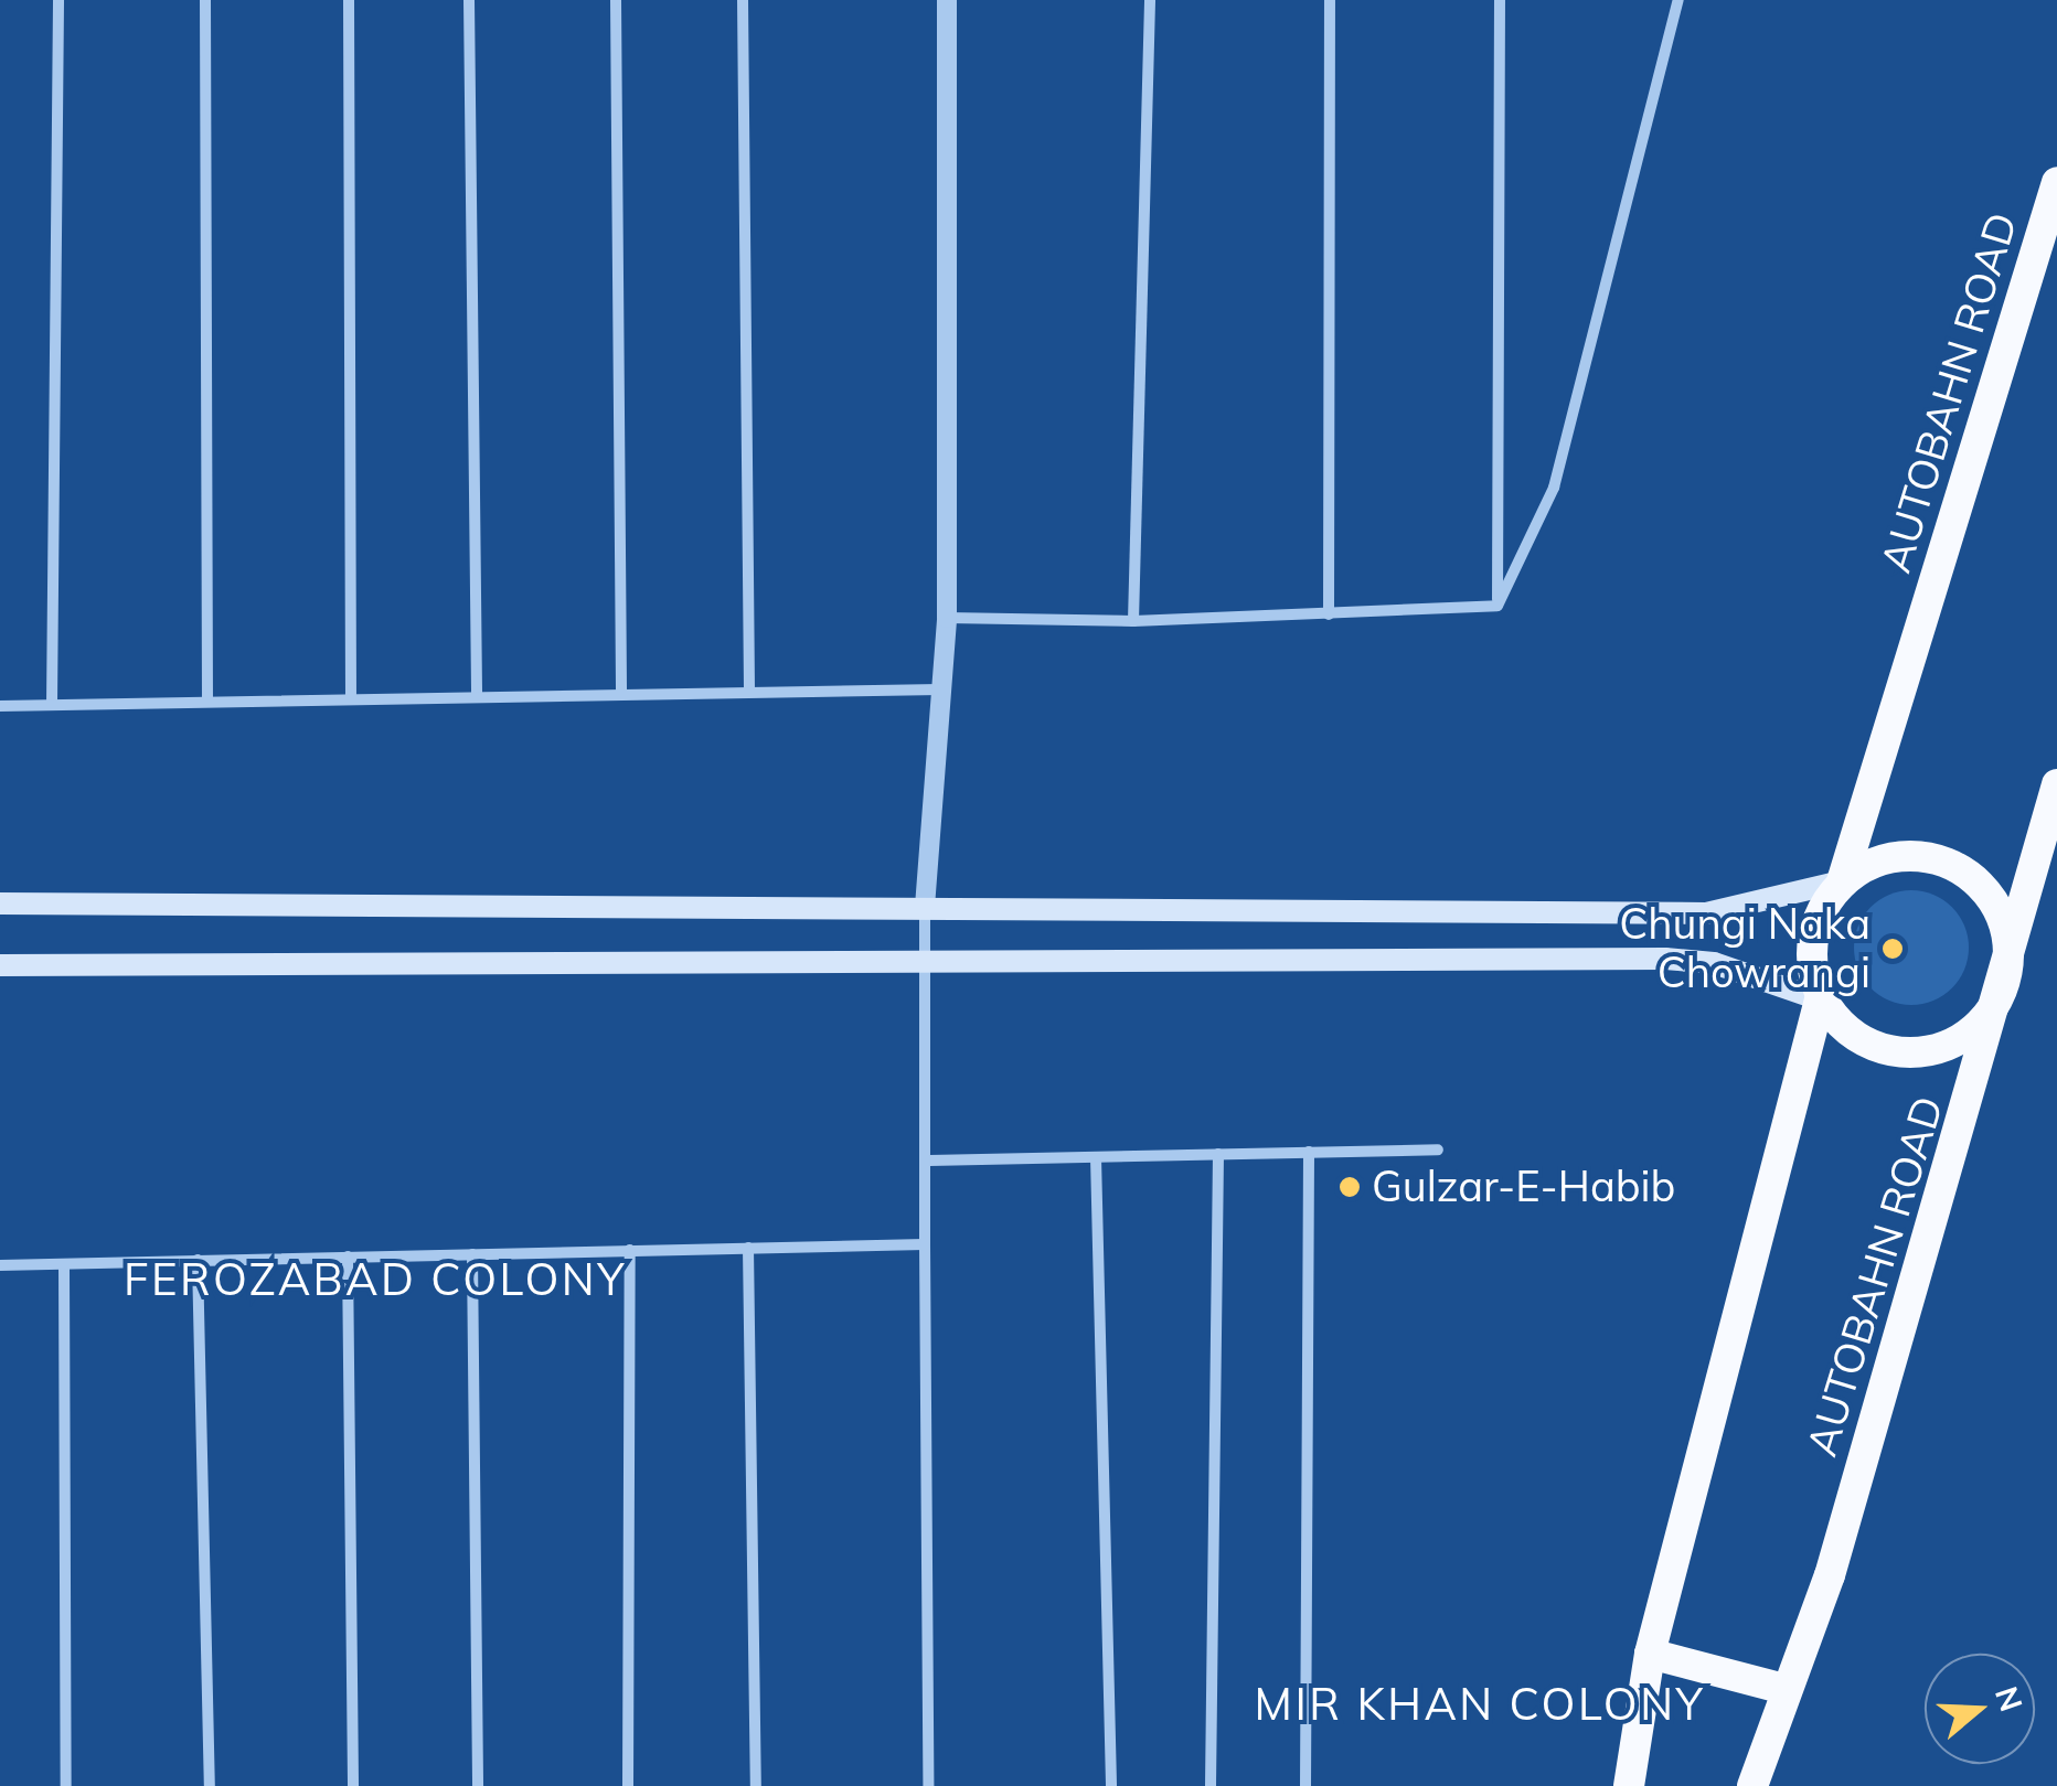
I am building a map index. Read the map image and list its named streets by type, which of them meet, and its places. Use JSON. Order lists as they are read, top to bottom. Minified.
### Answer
{"streets":{"highway":["AUTOBAHN ROAD"]},"districts":["FEROZABAD COLONY","MIR KHAN COLONY"],"places":["Chungi Naka Chowrangi","Gulzar-E-Habib"],"north":"right"}
